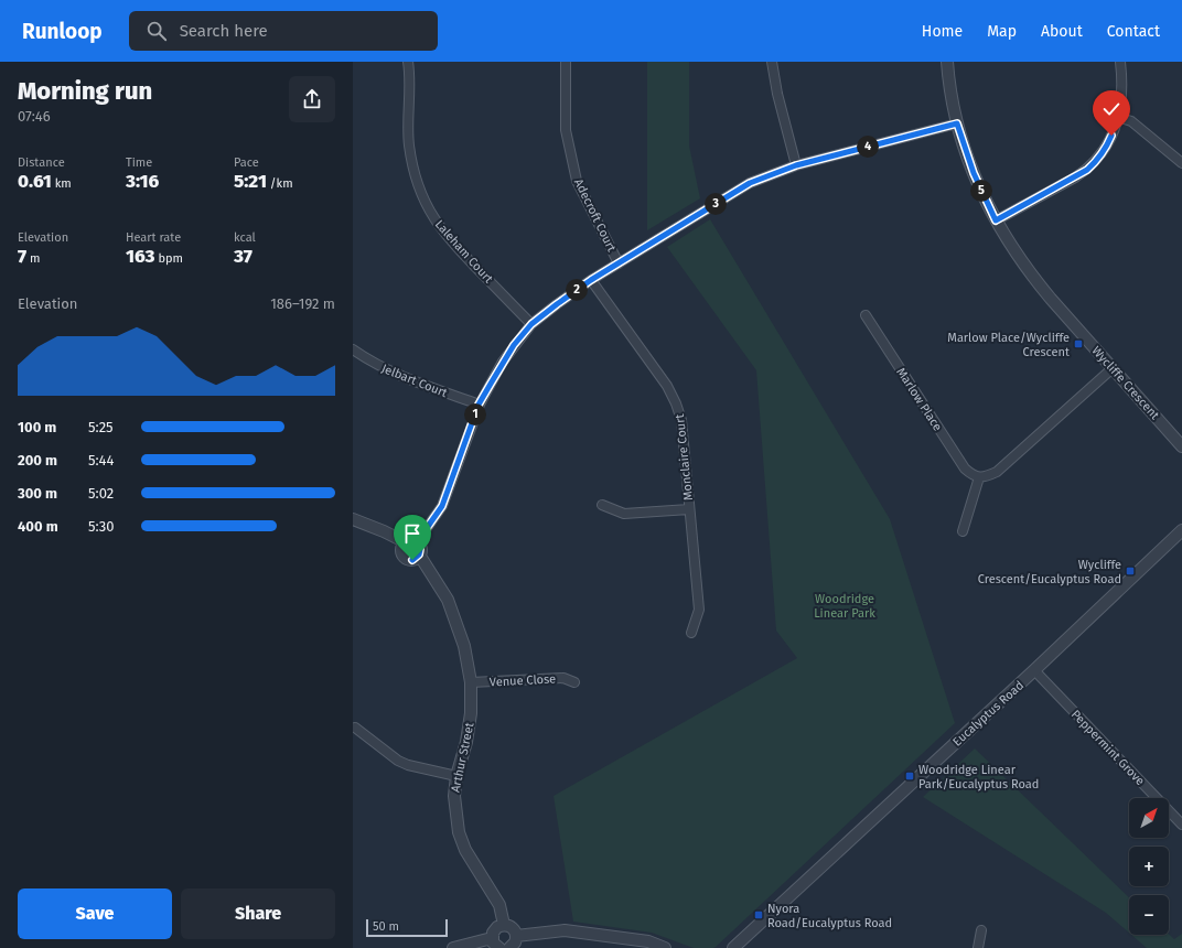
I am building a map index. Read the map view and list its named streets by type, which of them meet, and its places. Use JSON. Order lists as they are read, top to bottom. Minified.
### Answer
{"streets":{"street":["Adecroft Court","Laleham Court","Jelbart Court","Wycliffe Crescent","Marlow Place","Monclaire Court","Venue Close","Eucalyptus Road","Peppermint Grove","Arthur Street"]},"crossings":[["Venue Close","Arthur Street"],["Eucalyptus Road","Peppermint Grove"]],"parks":["Woodridge Linear Park"],"places":{"transit":["Marlow Place/Wycliffe Crescent","Wycliffe Crescent/Eucalyptus Road","Woodridge Linear Park/Eucalyptus Road","Nyora Road/Eucalyptus Road"]},"scale_bar":"50 m","north":"top right","page":{"header":"Runloop","search":"Search here","nav":["Home","Map","About","Contact"],"heading":["Morning run","07:46"],"pins":["4","5","3","2","1"],"stats":[["Distance","0.61 km"],["Time","3:16"],["Pace","5:21 /km"],["Elevation","7 m"],["Heart rate","163 bpm"],["kcal","37"]],"chart":["Elevation","186–192 m"],"list":[{"name":"100 m","note":"5:25"},{"name":"200 m","note":"5:44"},{"name":"300 m","note":"5:02"},{"name":"400 m","note":"5:30"}],"map_buttons":["+","−"],"buttons":["Save","Share"],"scale":"50 m"}}
